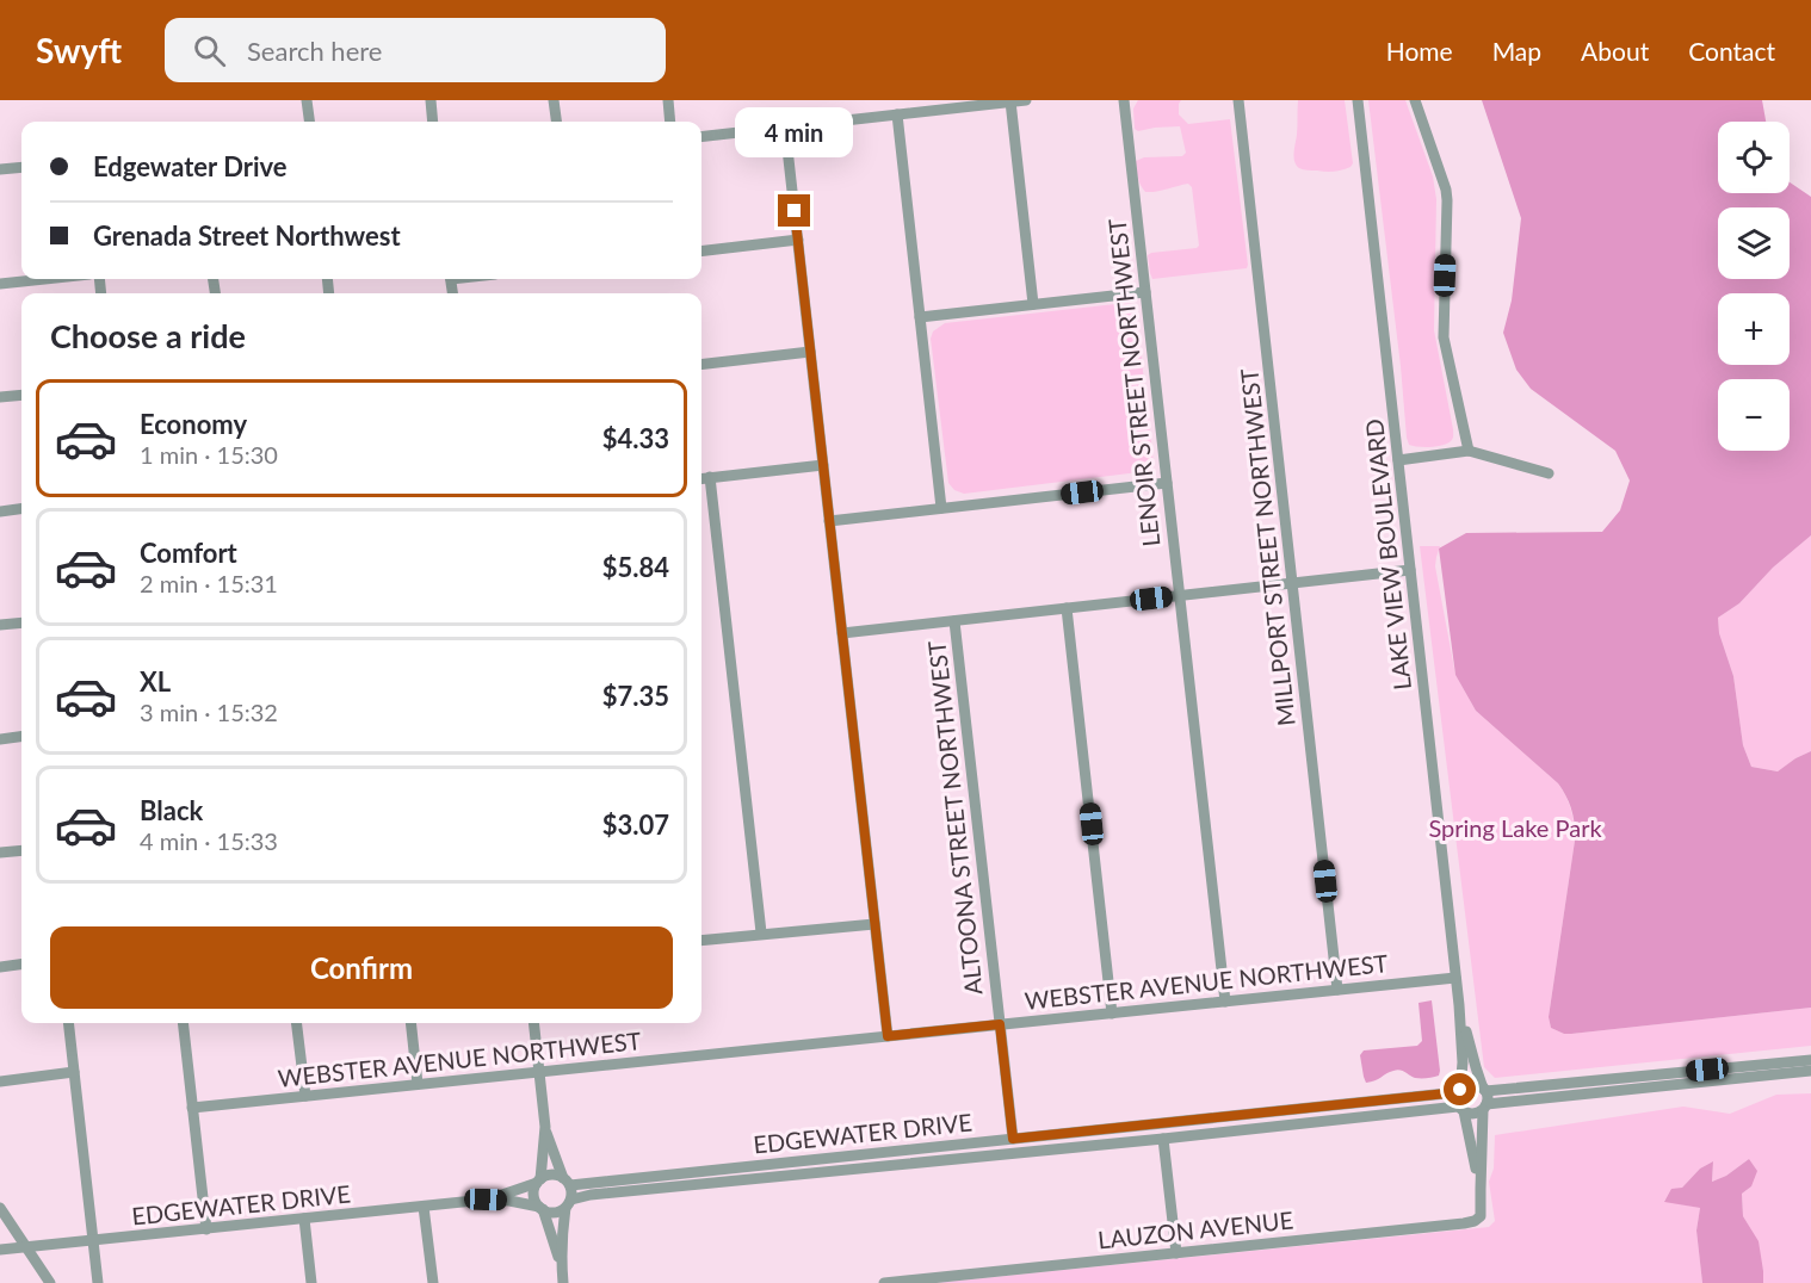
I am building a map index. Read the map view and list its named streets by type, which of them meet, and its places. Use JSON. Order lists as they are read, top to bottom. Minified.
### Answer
{"streets":{"street":["LENOIR STREET NORTHWEST","MILLPORT STREET NORTHWEST","LAKE VIEW BOULEVARD","ALTOONA STREET NORTHWEST","WEBSTER AVENUE NORTHWEST","EDGEWATER DRIVE","LAUZON AVENUE"]},"crossings":[["LENOIR STREET NORTHWEST","WEBSTER AVENUE NORTHWEST"],["MILLPORT STREET NORTHWEST","WEBSTER AVENUE NORTHWEST"],["LAKE VIEW BOULEVARD","WEBSTER AVENUE NORTHWEST"],["LAKE VIEW BOULEVARD","EDGEWATER DRIVE"],["LAKE VIEW BOULEVARD","LAUZON AVENUE"],["ALTOONA STREET NORTHWEST","WEBSTER AVENUE NORTHWEST"],["ALTOONA STREET NORTHWEST","EDGEWATER DRIVE"],["EDGEWATER DRIVE","LAUZON AVENUE"]],"parks":["Spring Lake Park"],"page":{"header":"Swyft","search":"Search here","nav":["Home","Map","About","Contact"],"bubble":"4 min","map_buttons":["+","−"],"banner":["Edgewater Drive","Grenada Street Northwest"],"heading":"Choose a ride","list":[{"name":"Economy","note":"1 min · 15:30","value":"$4.33"},{"name":"Comfort","note":"2 min · 15:31","value":"$5.84"},{"name":"XL","note":"3 min · 15:32","value":"$7.35"},{"name":"Black","note":"4 min · 15:33","value":"$3.07"}],"buttons":"Confirm"}}
